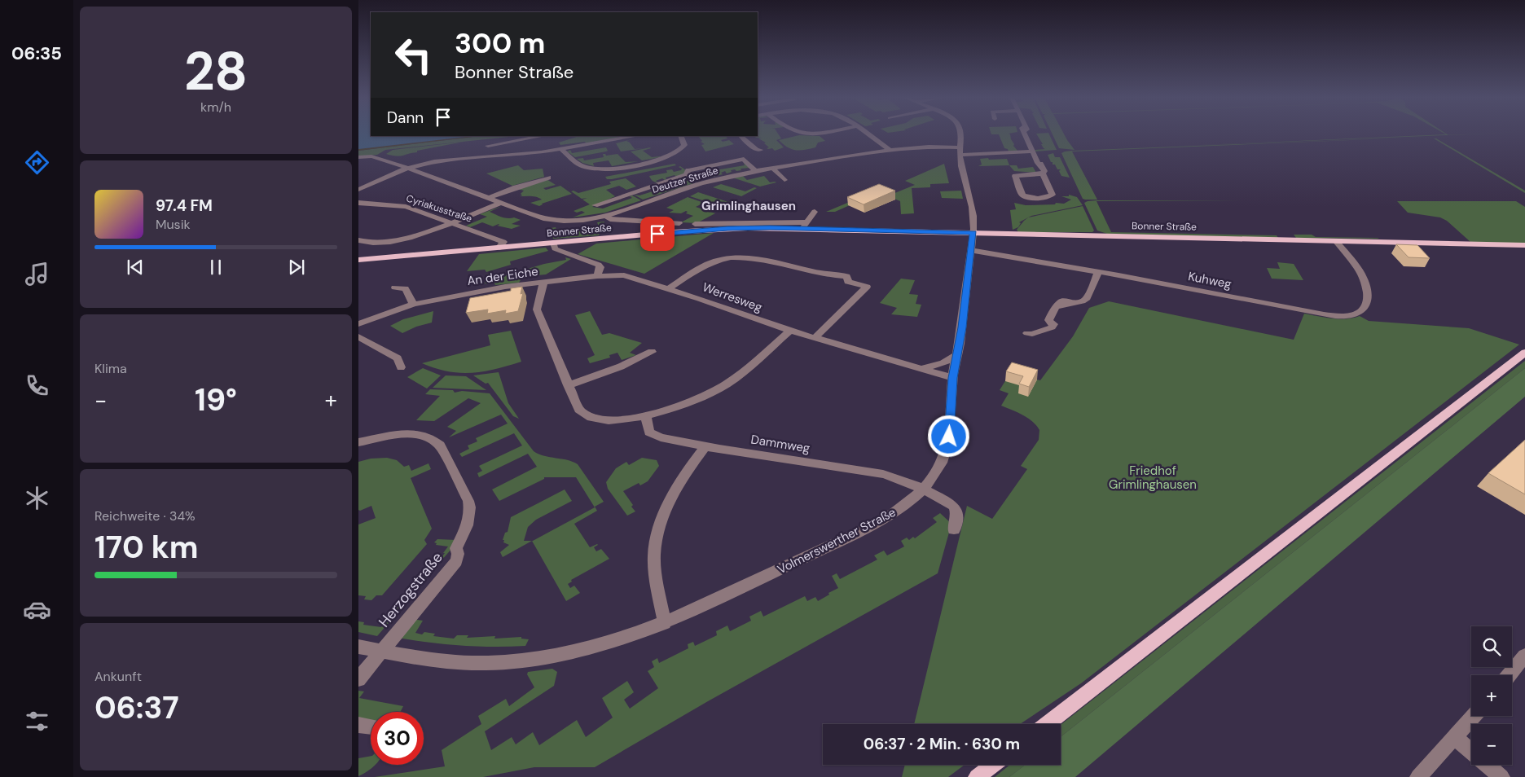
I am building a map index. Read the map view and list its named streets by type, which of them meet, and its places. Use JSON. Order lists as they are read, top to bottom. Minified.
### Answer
{"streets":{"main road":["Bonner Straße"],"street":["Deutzer Straße","Cyriakusstraße","An der Eiche","Kuhweg","Werresweg","Dammweg","Volmerswerther Straße","Herzogstraße"]},"crossings":[["Deutzer Straße","Volmerswerther Straße"],["Cyriakusstraße","Bonner Straße"],["Bonner Straße","Kuhweg"],["Bonner Straße","Volmerswerther Straße"],["An der Eiche","Werresweg"],["Kuhweg","Volmerswerther Straße"],["Werresweg","Volmerswerther Straße"],["Dammweg","Volmerswerther Straße"],["Volmerswerther Straße","Herzogstraße"]],"districts":["Grimlinghausen"],"parks":["Friedhof Grimlinghausen"],"page":{"tabs":"06:35","tile":[["28","km/h"],"Klima",["Reichweite · 34%","170 km"],["Ankunft","06:37"]],"turn":["300 m","Bonner Straße"],"then":"Dann","song":["97.4 FM","Musik"],"heat":["−","19°","+"],"map_buttons":["+","−"],"limit":"30","trip":"06:37 · 2 Min. · 630 m"}}
